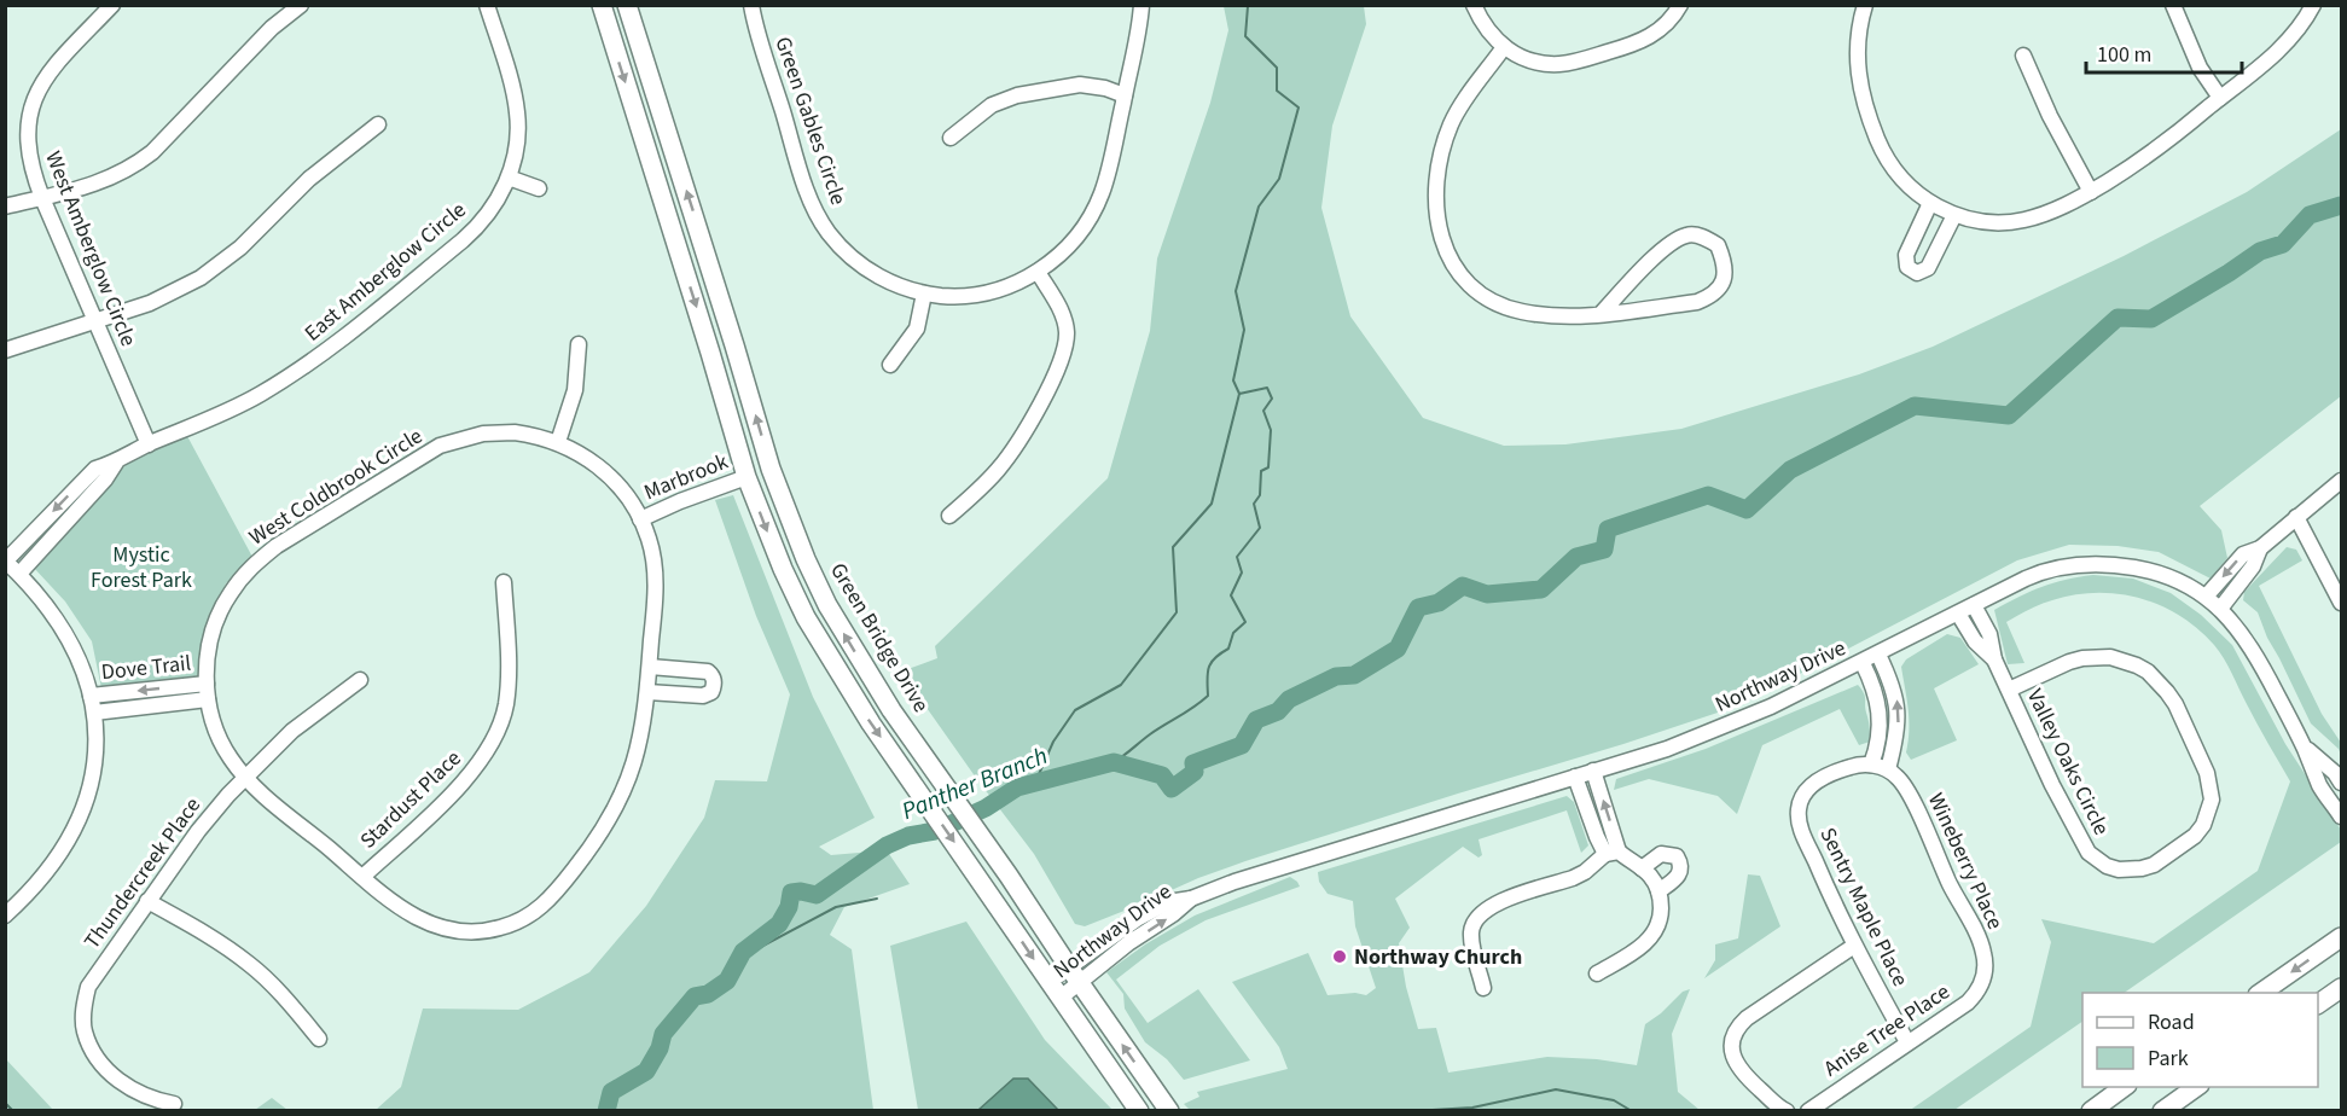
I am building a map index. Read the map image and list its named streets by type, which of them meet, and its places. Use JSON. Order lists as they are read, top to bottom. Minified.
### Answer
{"streets":{"main road":["Green Bridge Drive"],"street":["Green Gables Circle","West Amberglow Circle","East Amberglow Circle","Marbrook","West Coldbrook Circle","Dove Trail","Northway Drive","Valley Oaks Circle","Stardust Place","Wineberry Place","Thundercreek Place","Sentry Maple Place","Anise Tree Place"]},"crossings":[["West Amberglow Circle","East Amberglow Circle"],["Marbrook","West Coldbrook Circle"],["West Coldbrook Circle","Dove Trail"],["West Coldbrook Circle","Stardust Place"],["West Coldbrook Circle","Thundercreek Place"],["Green Bridge Drive","Northway Drive"],["Northway Drive","Valley Oaks Circle"],["Wineberry Place","Anise Tree Place"],["Sentry Maple Place","Anise Tree Place"]],"water":["Panther Branch"],"parks":["Mystic Forest Park"],"places":["Northway Church"],"legend":["Road","Park"],"scale_bar":"100 m"}
